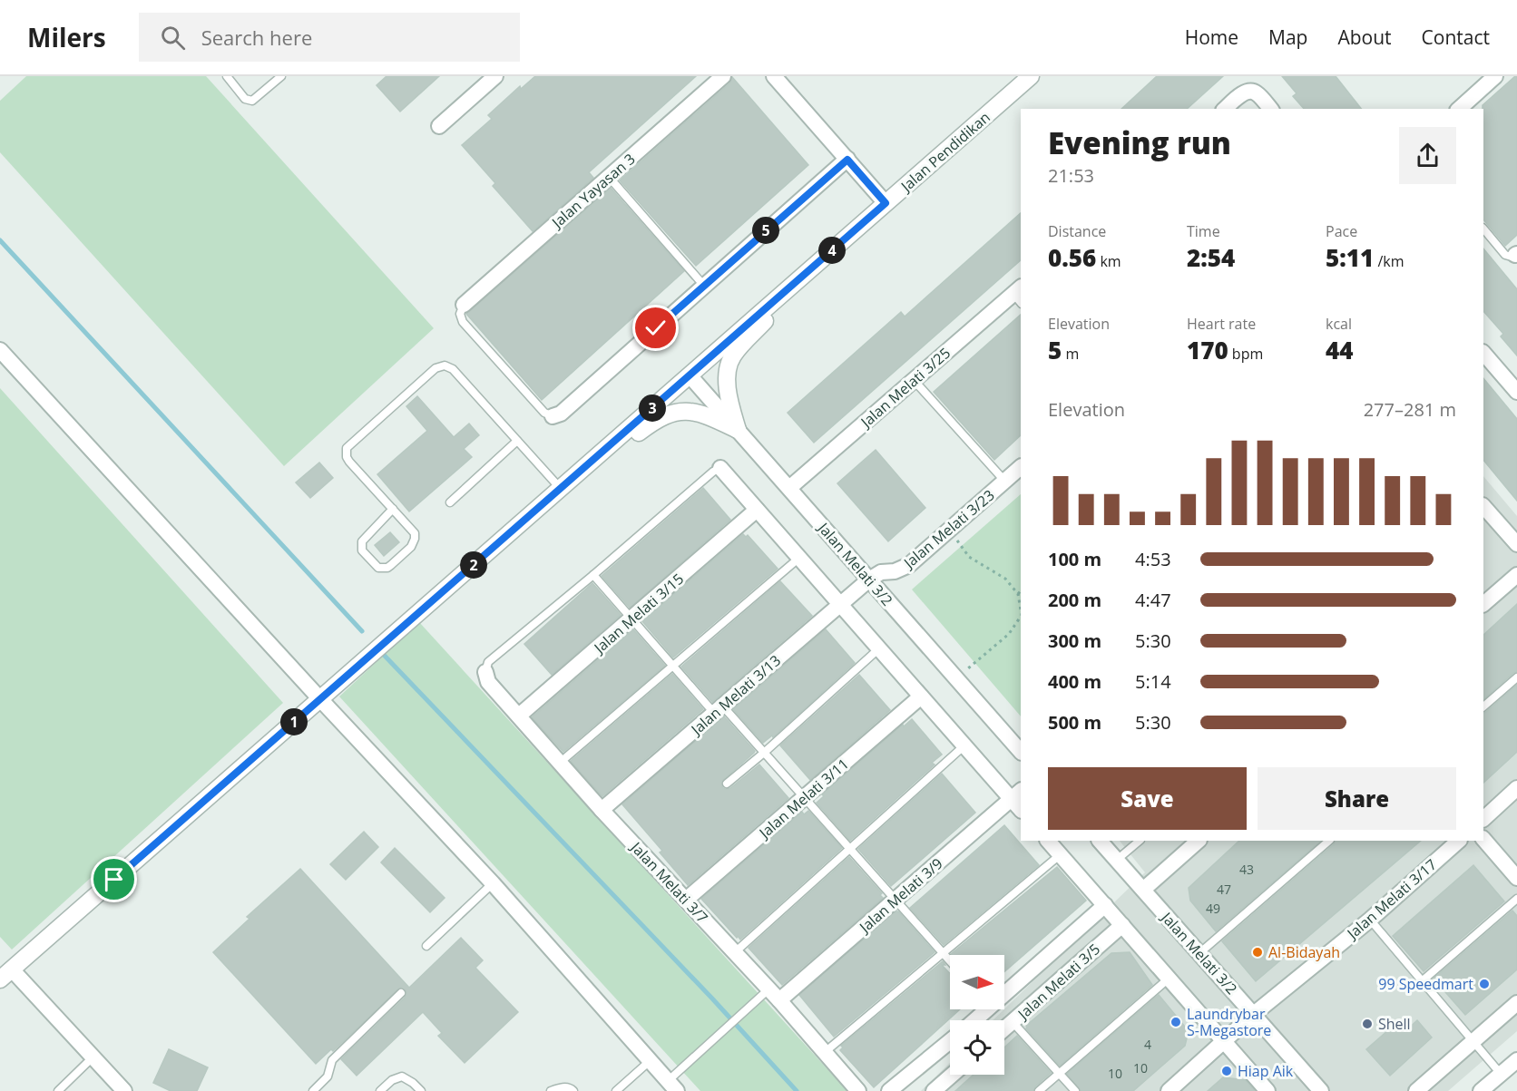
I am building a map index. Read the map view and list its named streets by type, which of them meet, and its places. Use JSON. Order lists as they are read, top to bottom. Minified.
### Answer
{"streets":{"street":["Jalan Pendidikan","Jalan Yayasan 3","Jalan Melati 3/25","Jalan Melati 3/23","Jalan Melati 3/2","Jalan Melati 3/15","Jalan Melati 3/13","Jalan Melati 3/11","Jalan Melati 3/7","Jalan Melati 3/9","Jalan Melati 3/17","Jalan Melati 3/5"]},"crossings":[["Jalan Pendidikan","Jalan Melati 3/2"],["Jalan Melati 3/25","Jalan Melati 3/2"],["Jalan Melati 3/23","Jalan Melati 3/2"],["Jalan Melati 3/23","Jalan Melati 3/13"],["Jalan Melati 3/2","Jalan Melati 3/13"],["Jalan Melati 3/2","Jalan Melati 3/17"],["Jalan Melati 3/15","Jalan Melati 3/7"],["Jalan Melati 3/13","Jalan Melati 3/7"],["Jalan Melati 3/11","Jalan Melati 3/7"],["Jalan Melati 3/7","Jalan Melati 3/9"]],"places":["Al-Bidayah","99 Speedmart","Laundrybar S-Megastore","Shell","Hiap Aik"],"house_numbers":["43","47","49","4","10","10"],"north":"right","page":{"header":"Milers","search":"Search here","nav":["Home","Map","About","Contact"],"heading":["Evening run","21:53"],"stats":[["Distance","0.56 km"],["Time","2:54"],["Pace","5:11 /km"],["Elevation","5 m"],["Heart rate","170 bpm"],["kcal","44"]],"pins":["5","4","3","2","1"],"chart":["Elevation","277–281 m"],"list":[{"name":"100 m","note":"4:53"},{"name":"200 m","note":"4:47"},{"name":"300 m","note":"5:30"},{"name":"400 m","note":"5:14"},{"name":"500 m","note":"5:30"}],"buttons":["Save","Share"]}}
